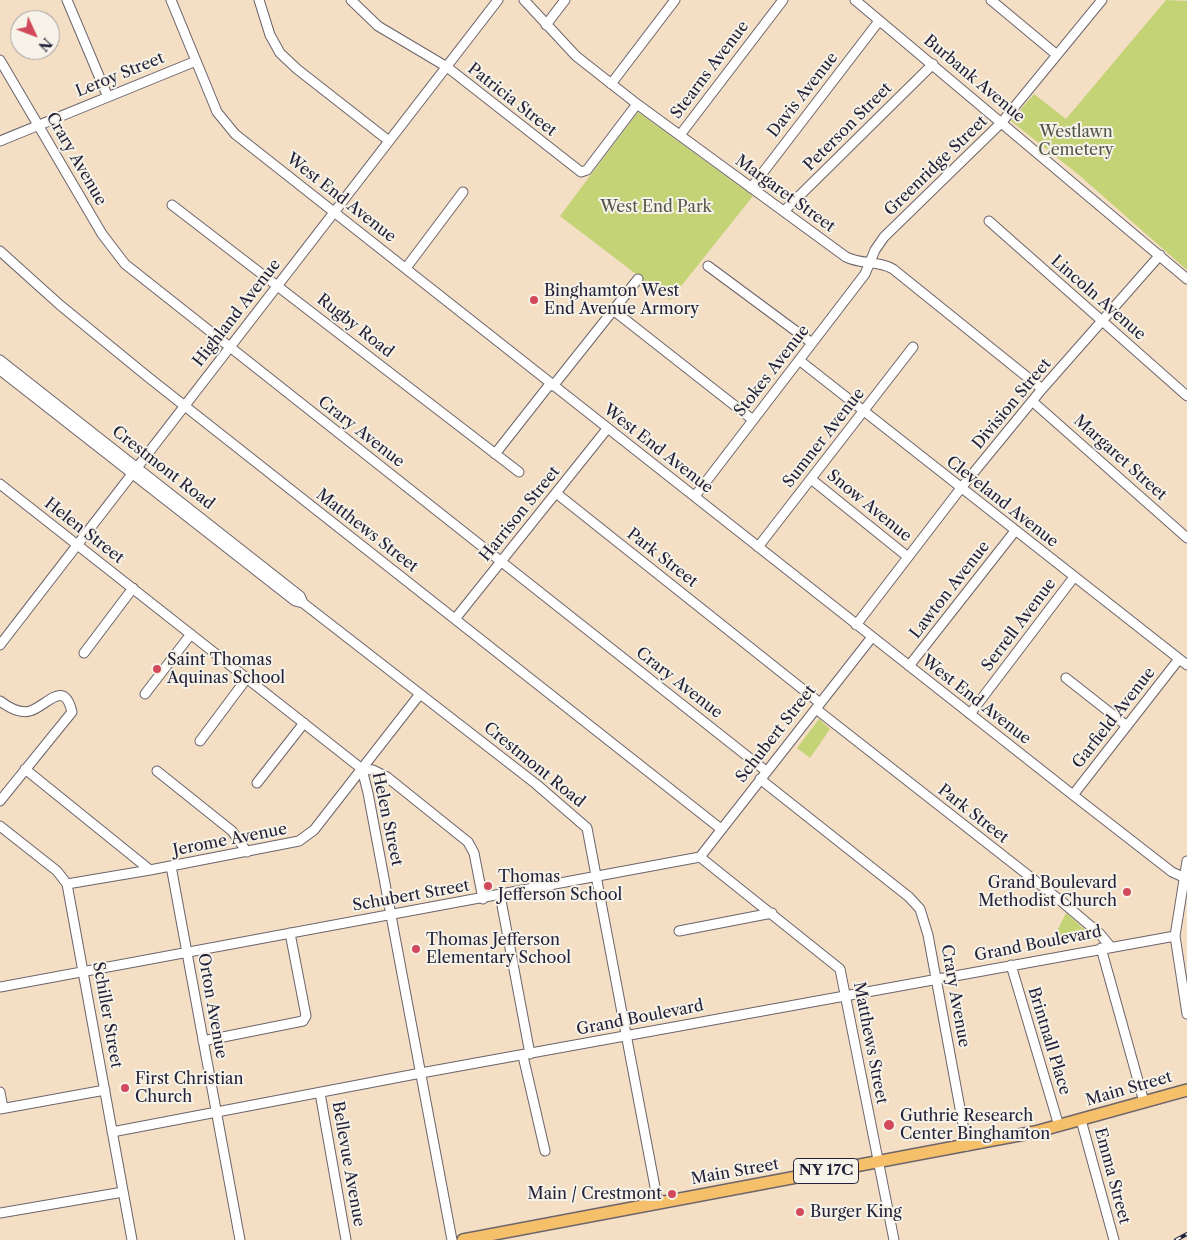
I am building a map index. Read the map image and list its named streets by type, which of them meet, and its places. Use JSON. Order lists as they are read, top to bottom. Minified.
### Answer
{"streets":{"main road":["Main Street","NY 17C"],"street":["Stearns Avenue","Leroy Street","Burbank Avenue","Davis Avenue","Patricia Street","Peterson Street","Crary Avenue","Greenridge Street","Margaret Street","West End Avenue","Lincoln Avenue","Highland Avenue","Rugby Road","Stokes Avenue","Division Street","Sumner Avenue","Crestmont Road","Cleveland Avenue","Snow Avenue","Harrison Street","Helen Street","Matthews Street","Park Street","Lawton Avenue","Serrell Avenue","Garfield Avenue","Schubert Street","Jerome Avenue","Grand Boulevard","Orton Avenue","Schiller Street","Brintnall Place","Bellevue Avenue","Emma Street"]},"crossings":[["Stearns Avenue","Margaret Street"],["Leroy Street","Crary Avenue"],["Leroy Street","West End Avenue"],["Burbank Avenue","Davis Avenue"],["Burbank Avenue","Peterson Street"],["Burbank Avenue","Greenridge Street"],["Burbank Avenue","Division Street"],["Davis Avenue","Margaret Street"],["Patricia Street","Margaret Street"],["Patricia Street","Highland Avenue"],["Peterson Street","Margaret Street"],["Crary Avenue","Highland Avenue"],["Crary Avenue","Harrison Street"],["Crary Avenue","Schubert Street"],["Crary Avenue","Grand Boulevard"],["Crary Avenue","Main Street"],["Greenridge Street","Margaret Street"],["Greenridge Street","Stokes Avenue"],["Margaret Street","Stokes Avenue"],["Margaret Street","Division Street"],["West End Avenue","Highland Avenue"],["West End Avenue","Stokes Avenue"],["West End Avenue","Division Street"],["West End Avenue","Sumner Avenue"],["West End Avenue","Harrison Street"],["West End Avenue","Lawton Avenue"],["West End Avenue","Serrell Avenue"],["West End Avenue","Garfield Avenue"],["West End Avenue","Schubert Street"],["Lincoln Avenue","Division Street"],["Highland Avenue","Rugby Road"],["Highland Avenue","Crestmont Road"],["Highland Avenue","Helen Street"],["Highland Avenue","Matthews Street"],["Stokes Avenue","Cleveland Avenue"],["Division Street","Cleveland Avenue"],["Division Street","Snow Avenue"],["Sumner Avenue","Cleveland Avenue"],["Sumner Avenue","Snow Avenue"],["Crestmont Road","Schubert Street"],["Crestmont Road","Jerome Avenue"],["Crestmont Road","Grand Boulevard"],["Crestmont Road","Main Street"],["Cleveland Avenue","Lawton Avenue"],["Cleveland Avenue","Serrell Avenue"],["Cleveland Avenue","Garfield Avenue"],["Harrison Street","Matthews Street"],["Harrison Street","Park Street"],["Helen Street","Schubert Street"],["Helen Street","Jerome Avenue"],["Helen Street","Grand Boulevard"],["Matthews Street","Schubert Street"],["Matthews Street","Grand Boulevard"],["Matthews Street","Main Street"],["Park Street","Schubert Street"],["Park Street","Grand Boulevard"],["Park Street","Main Street"],["Schubert Street","Orton Avenue"],["Schubert Street","Schiller Street"],["Jerome Avenue","Orton Avenue"],["Jerome Avenue","Schiller Street"],["Grand Boulevard","Orton Avenue"],["Grand Boulevard","Schiller Street"],["Grand Boulevard","Brintnall Place"],["Grand Boulevard","Bellevue Avenue"],["Brintnall Place","Main Street"],["Main Street","Emma Street"]],"parks":["Westlawn Cemetery","West End Park"],"places":["Binghamton West End Avenue Armory","Saint Thomas Aquinas School","Thomas Jefferson School","Grand Boulevard Methodist Church","Thomas Jefferson Elementary School","First Christian Church","Guthrie Research Center Binghamton","Main / Crestmont","Burger King"],"north":"bottom right"}
